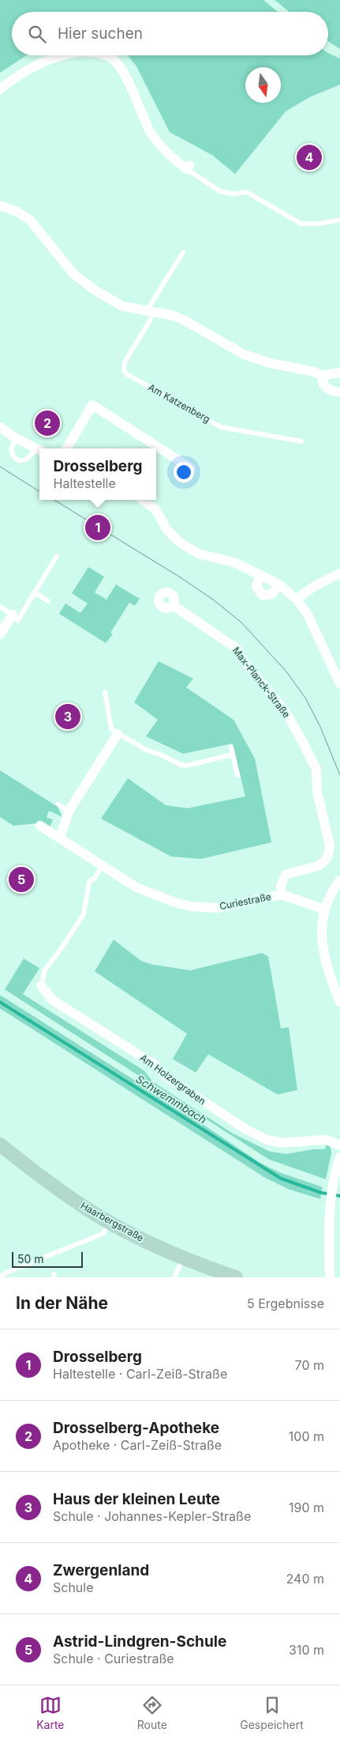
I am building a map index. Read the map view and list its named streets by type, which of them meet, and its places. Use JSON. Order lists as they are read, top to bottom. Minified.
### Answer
{"streets":{"main road":["Haarbergstraße"],"street":["Max-Planck-Straße","Curiestraße","Am Holzergraben"],"lane":["Am Katzenberg"]},"crossings":[["Max-Planck-Straße","Curiestraße"]],"water":["Schwemmbach"],"scale_bar":"50 m","north":"bottom","page":{"search":"Hier suchen","pins":["4","2","1","3","5"],"popup":["Drosselberg","Haltestelle"],"scale":"50 m","heading":["In der Nähe","5 Ergebnisse"],"list":[{"mark":"1","name":"Drosselberg","note":"Haltestelle · Carl-Zeiß-Straße","value":"70 m"},{"mark":"2","name":"Drosselberg-Apotheke","note":"Apotheke · Carl-Zeiß-Straße","value":"100 m"},{"mark":"3","name":"Haus der kleinen Leute","note":"Schule · Johannes-Kepler-Straße","value":"190 m"},{"mark":"4","name":"Zwergenland","note":"Schule","value":"240 m"},{"mark":"5","name":"Astrid-Lindgren-Schule","note":"Schule · Curiestraße","value":"310 m"}],"nav":["Karte","Route","Gespeichert"]}}
